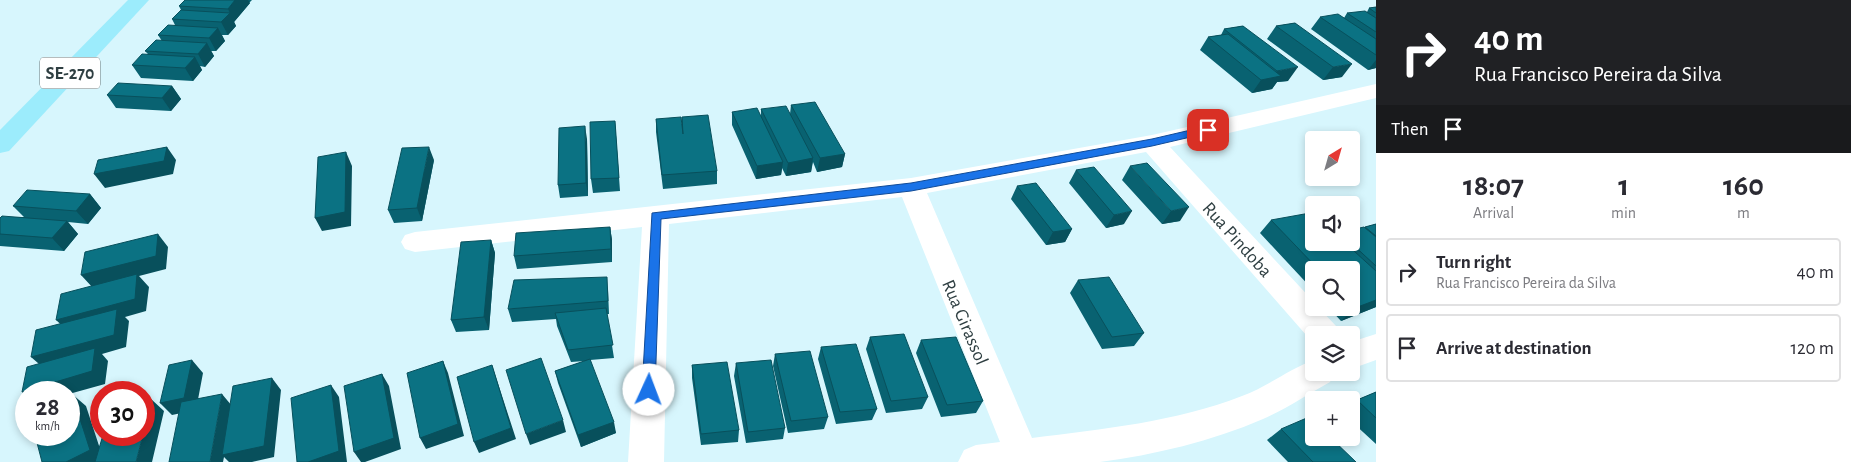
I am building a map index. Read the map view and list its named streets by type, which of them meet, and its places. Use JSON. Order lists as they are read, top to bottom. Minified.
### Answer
{"streets":{"main road":["SE-270"],"street":["Rua Pindoba","Rua Girassol"]},"north":"top right","page":{"turn":["40 m","Rua Francisco Pereira da Silva"],"then":"Then","map_buttons":"+","eta":["18:07","Arrival","1","min","160","m"],"list":[{"name":"Turn right","note":"Rua Francisco Pereira da Silva","value":"40 m"},{"name":"Arrive at destination","value":"120 m"}],"speed":"28 km/h","limit":"30"}}
